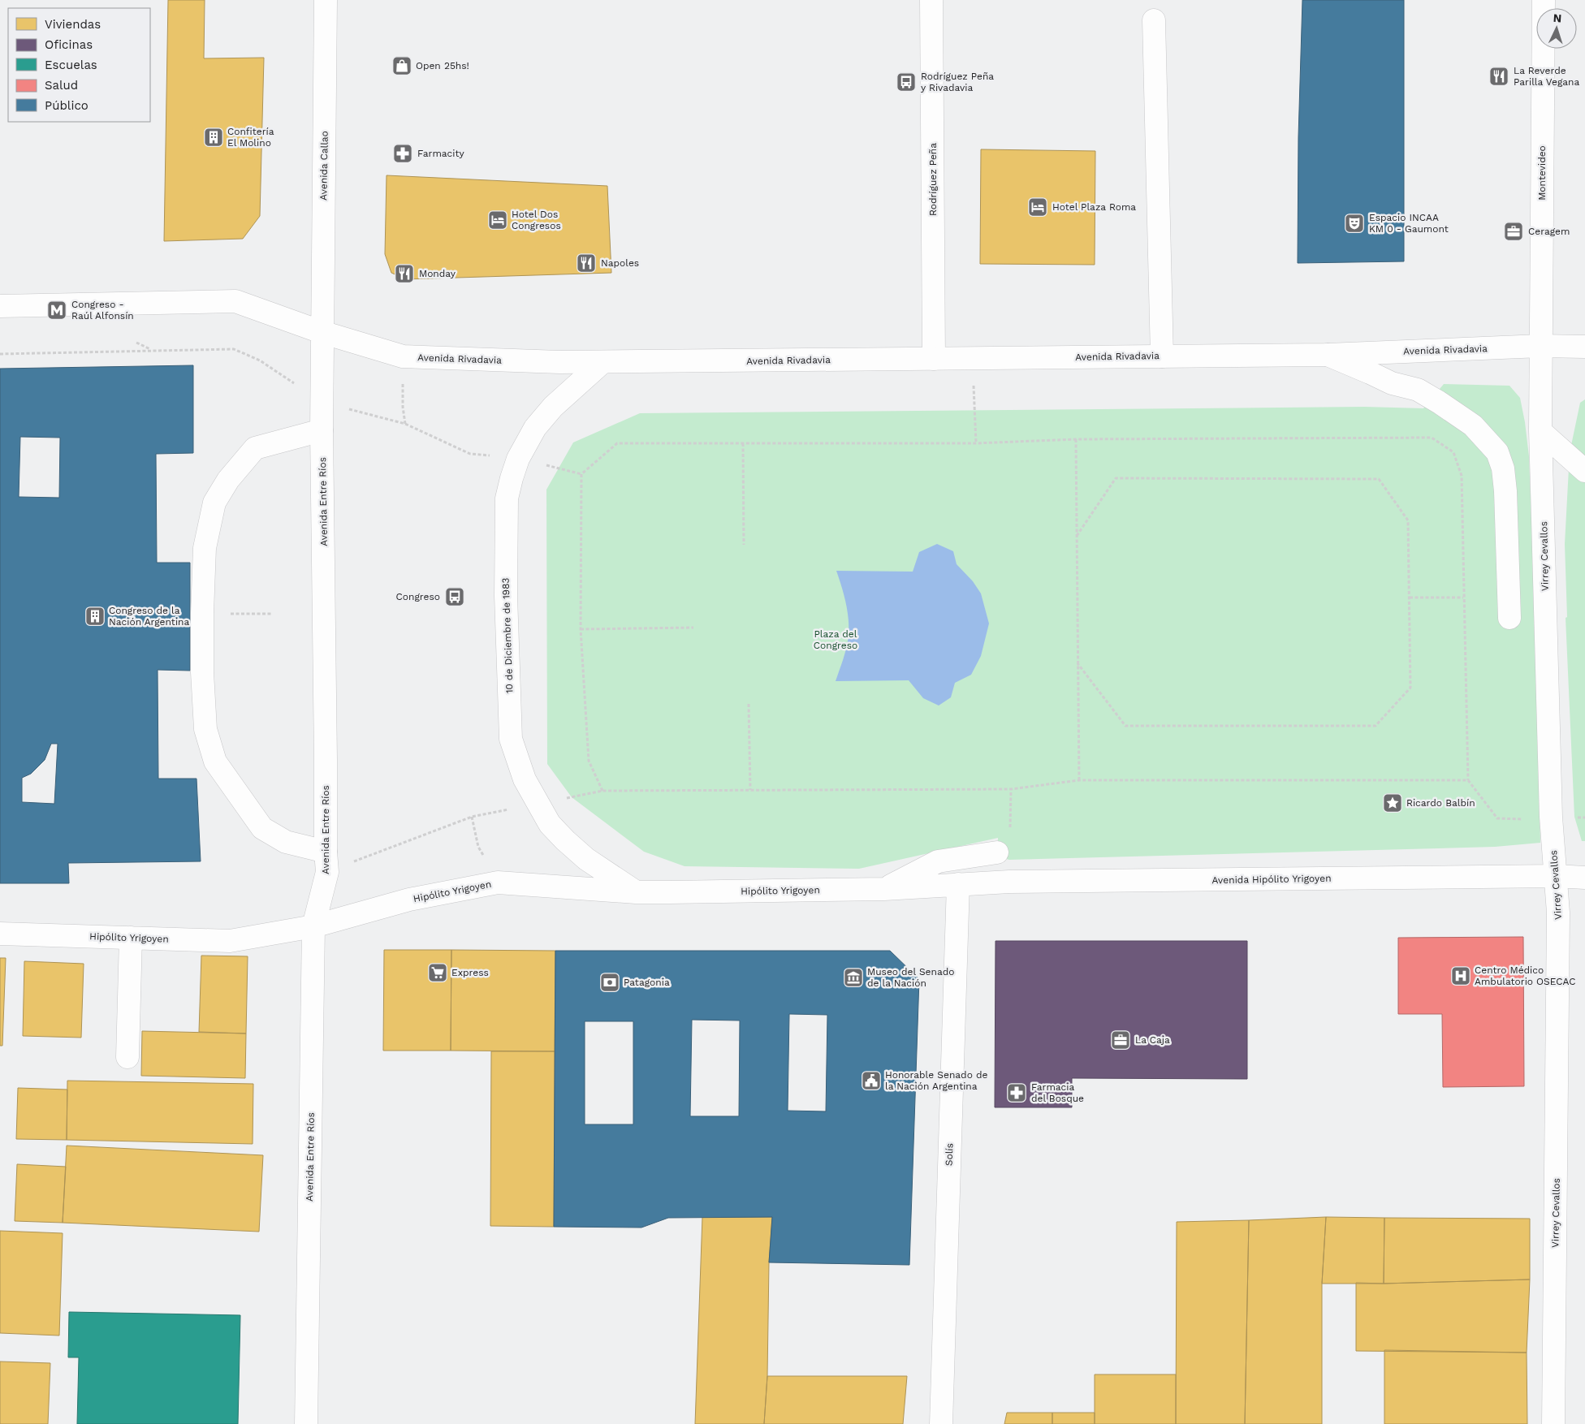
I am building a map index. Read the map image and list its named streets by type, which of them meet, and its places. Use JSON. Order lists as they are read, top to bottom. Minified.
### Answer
{"streets":{"street":["Avenida Callao","Montevideo","Rodríguez Peña","Avenida Rivadavia","Avenida Entre Ríos","Virrey Cevallos","10 de Diciembre de 1983","Avenida Hipólito Yrigoyen","Hipólito Yrigoyen","Solís"]},"crossings":[["Avenida Callao","Avenida Rivadavia"],["Avenida Callao","Avenida Entre Ríos"],["Montevideo","Avenida Rivadavia"],["Montevideo","Virrey Cevallos"],["Rodríguez Peña","Avenida Rivadavia"],["Avenida Rivadavia","Avenida Entre Ríos"],["Avenida Rivadavia","Virrey Cevallos"],["Avenida Rivadavia","10 de Diciembre de 1983"],["Avenida Entre Ríos","Hipólito Yrigoyen"],["Virrey Cevallos","Avenida Hipólito Yrigoyen"],["10 de Diciembre de 1983","Hipólito Yrigoyen"],["Avenida Hipólito Yrigoyen","Hipólito Yrigoyen"],["Avenida Hipólito Yrigoyen","Solís"],["Hipólito Yrigoyen","Solís"]],"parks":["Plaza del Congreso"],"places":{"shop":["Open 25hs!"],"restaurant":["La Reverde Parilla Vegana","Napoles","Monday"],"bus stop":["Rodríguez Peña y Rivadavia","Congreso"],"building":["Confitería El Molino","Congreso de la Nación Argentina"],"pharmacy":["Farmacity","Farmacia del Bosque"],"hotel":["Hotel Plaza Roma","Hotel Dos Congresos"],"theatre":["Espacio INCAA KM 0 - Gaumont"],"office":["Ceragem","La Caja"],"metro station":["Congreso - Raúl Alfonsín"],"place":["Ricardo Balbín"],"supermarket":["Express"],"hospital":["Centro Médico Ambulatorio OSECAC"],"museum":["Museo del Senado de la Nación"],"bank":["Patagonia"],"public building":["Honorable Senado de la Nación Argentina"]},"legend":["Viviendas","Oficinas","Escuelas","Salud","Público"],"north":"top"}
